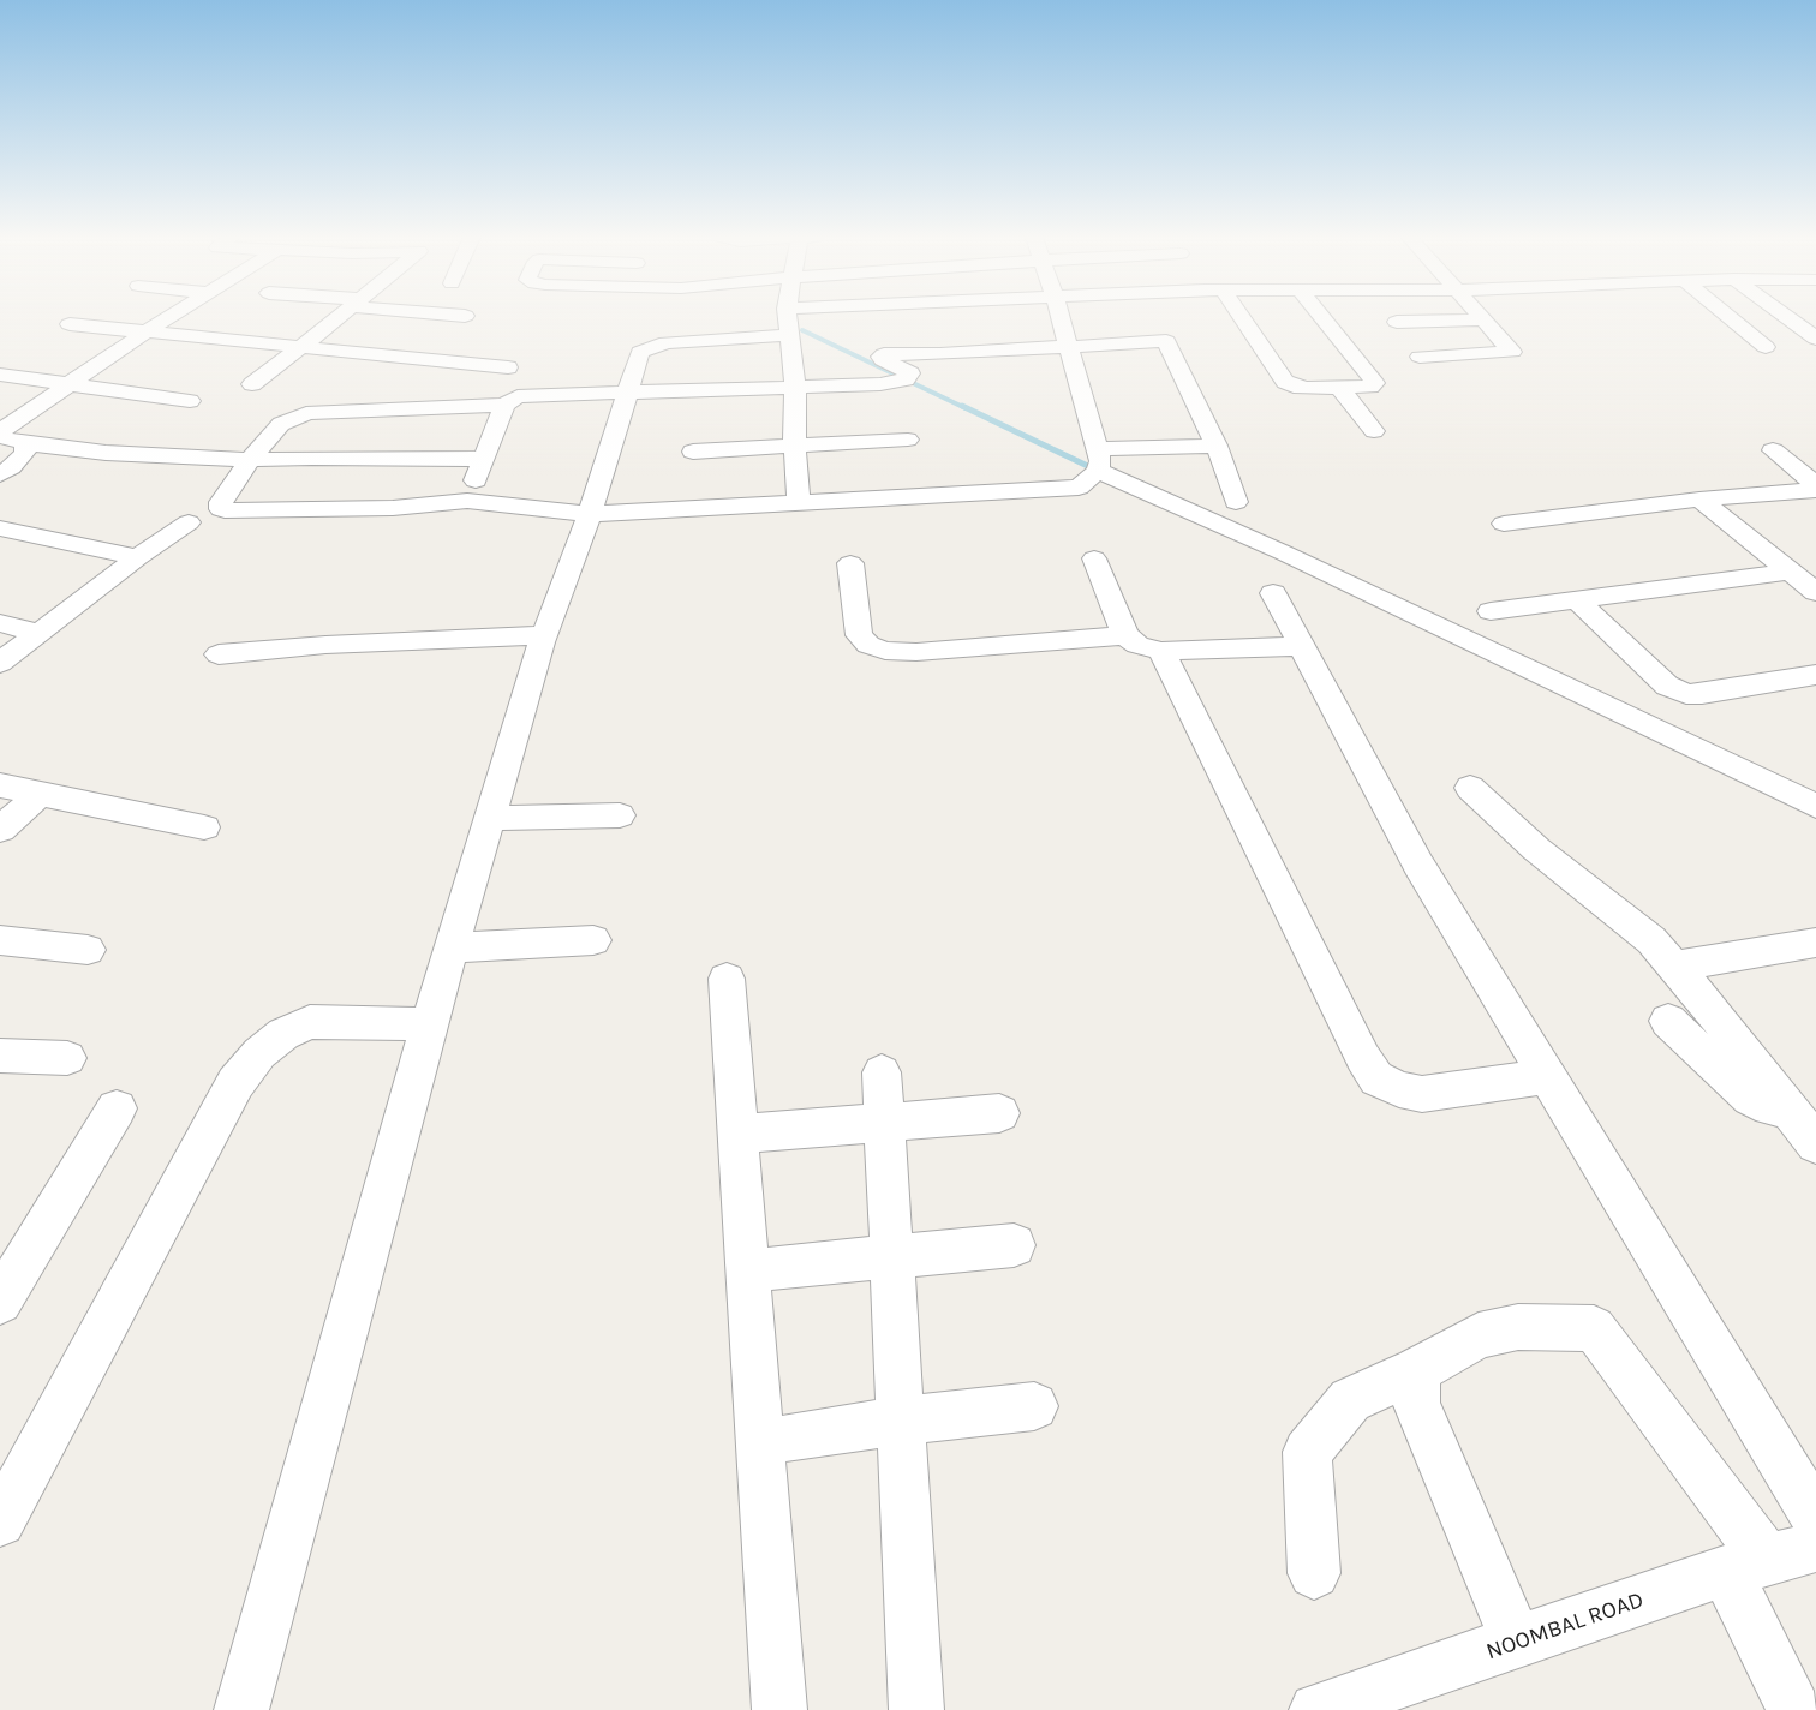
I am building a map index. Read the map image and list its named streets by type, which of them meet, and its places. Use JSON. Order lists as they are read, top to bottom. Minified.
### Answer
{"streets":{"street":["NOOMBAL ROAD"]}}
